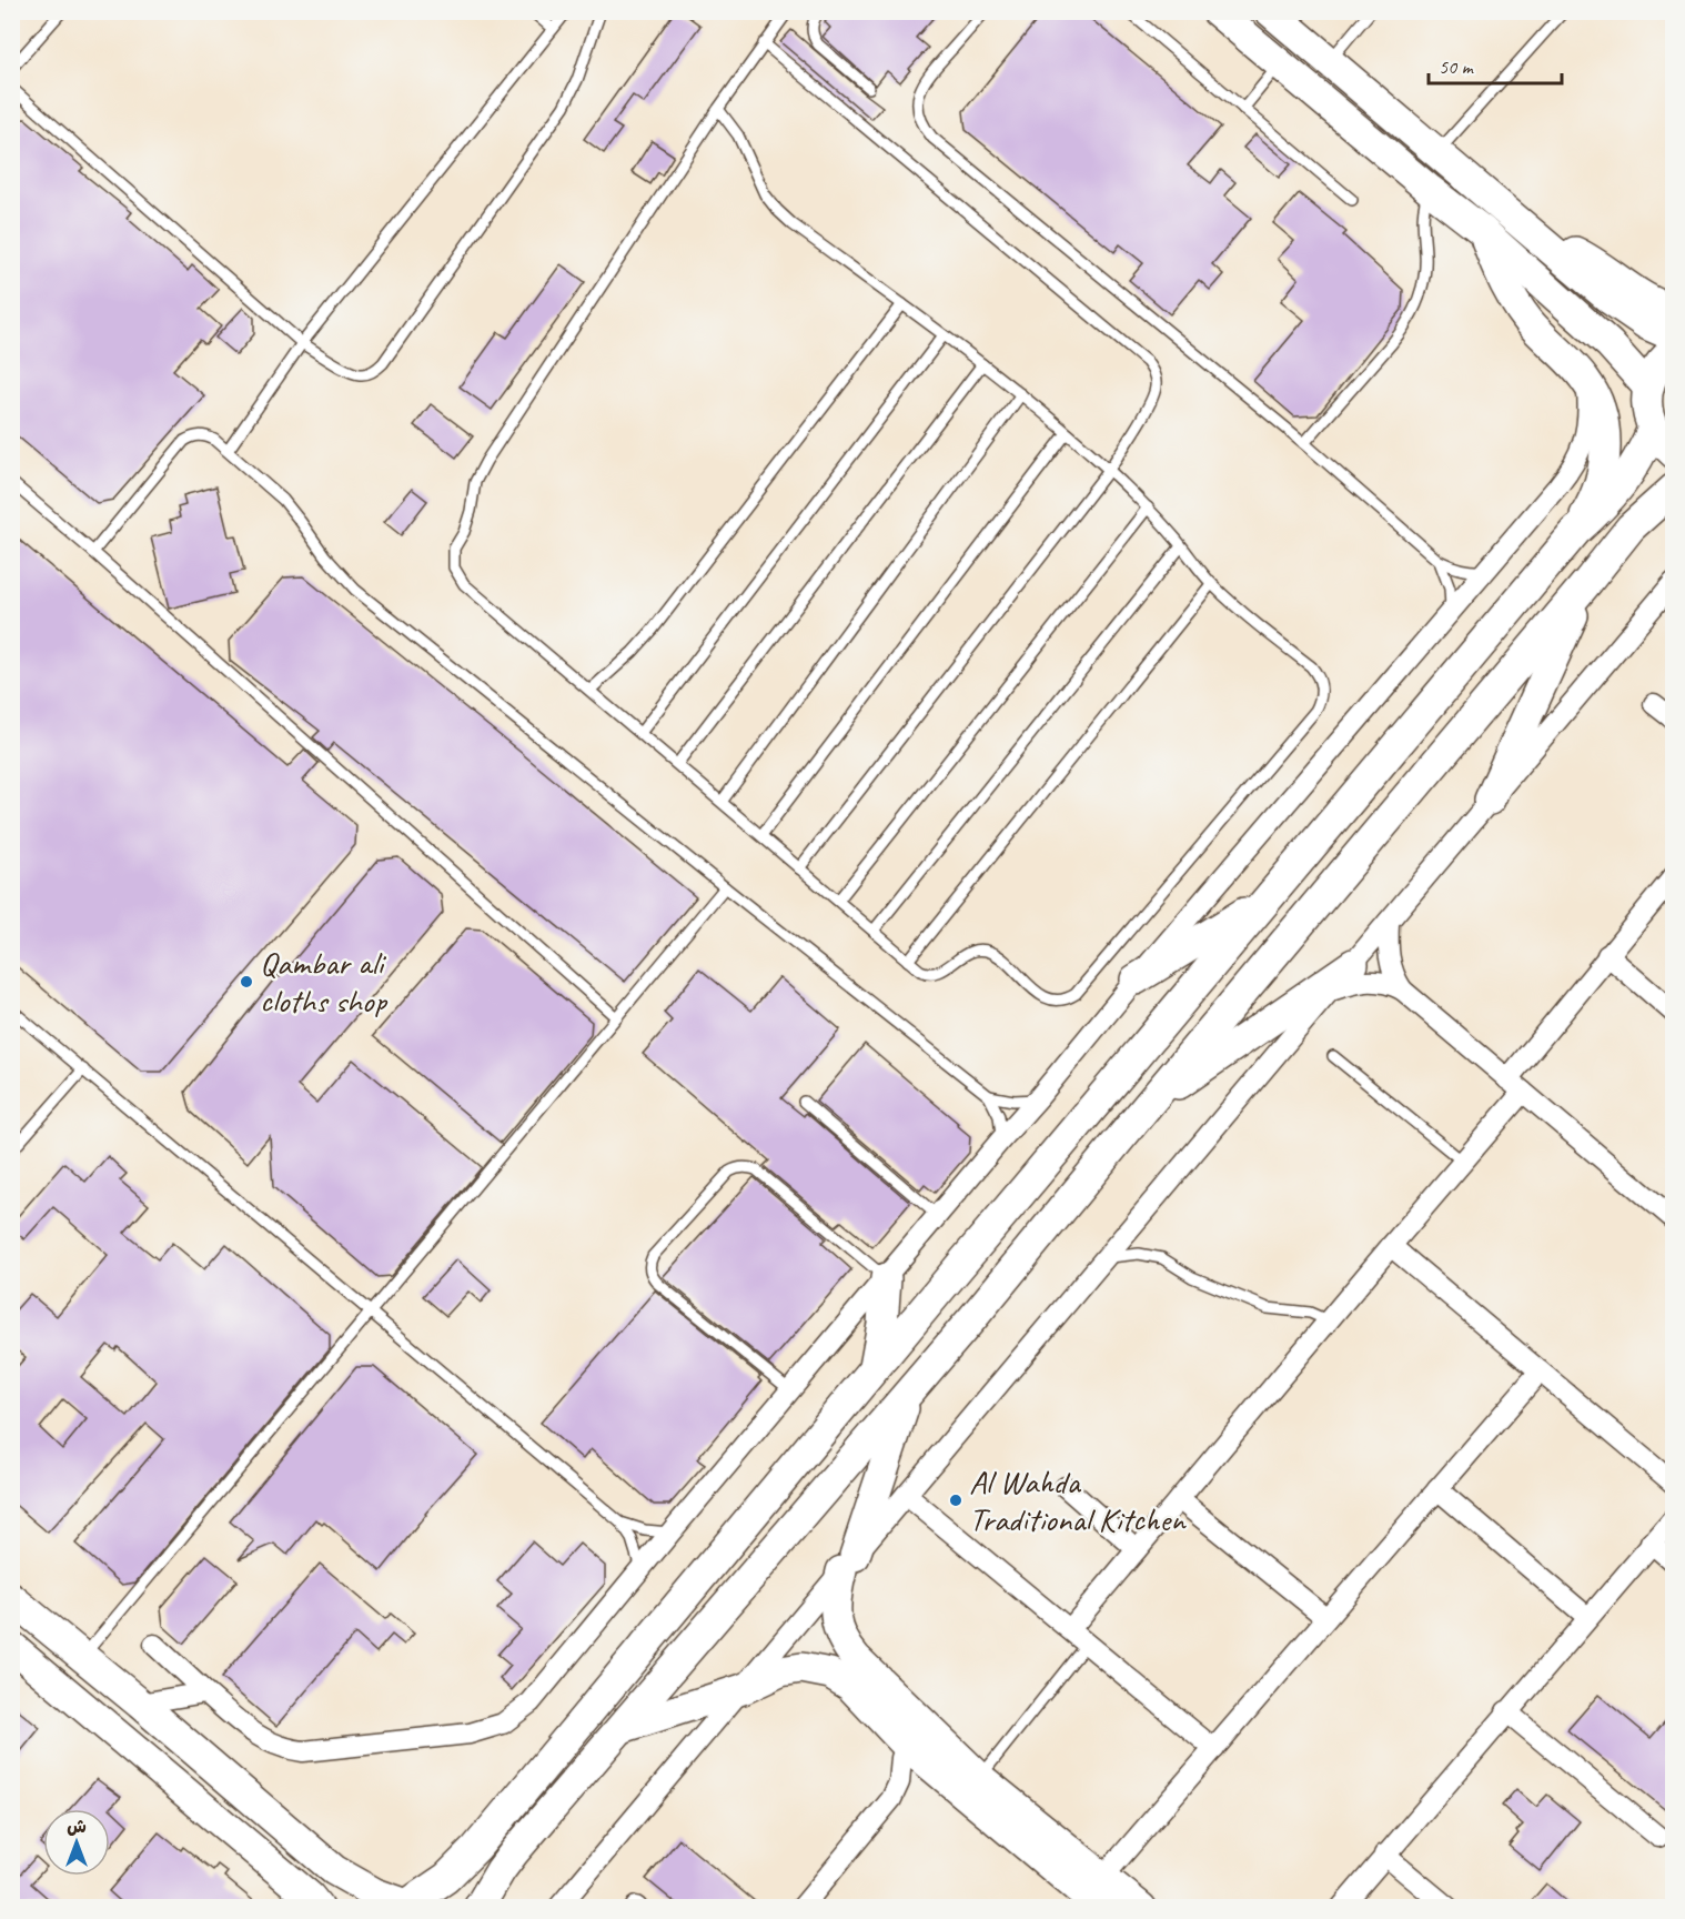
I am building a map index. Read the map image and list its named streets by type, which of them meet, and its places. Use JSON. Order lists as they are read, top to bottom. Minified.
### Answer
{"places":["Qambar ali cloths shop","Al Wahda Traditional Kitchen"],"scale_bar":"50 m","north":"top"}
